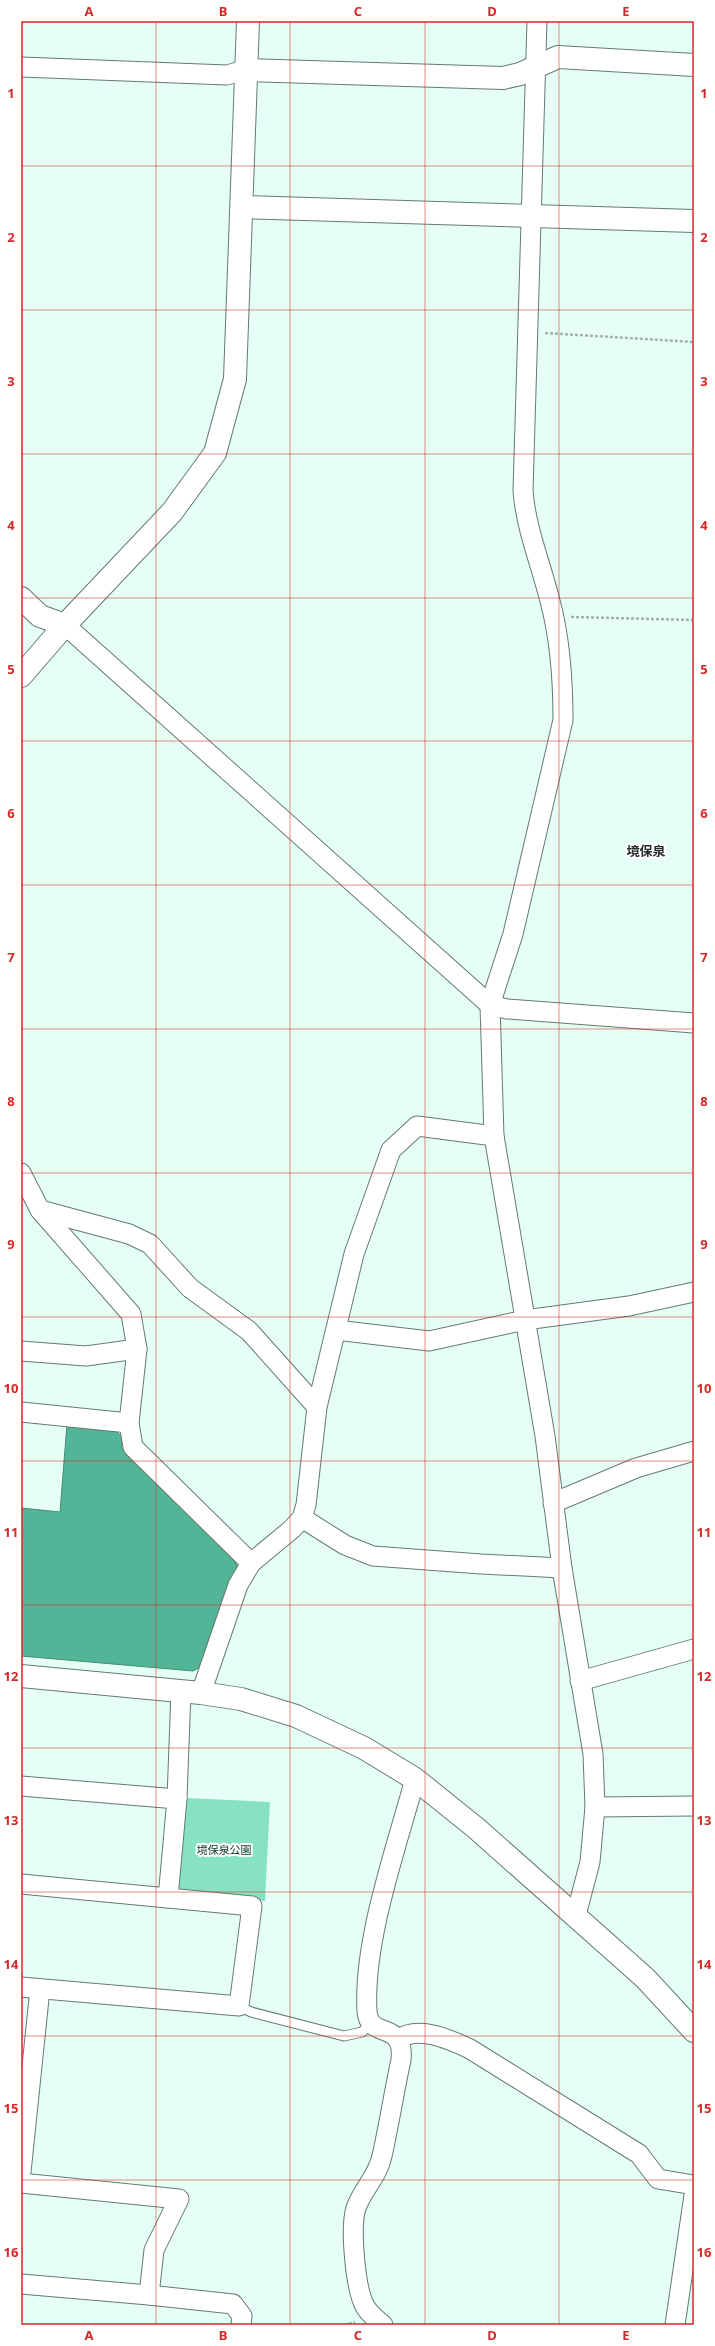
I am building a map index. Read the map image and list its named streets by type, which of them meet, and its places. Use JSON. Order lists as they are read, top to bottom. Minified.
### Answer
{"districts":["境保泉"],"parks":["境保泉公園"],"grid":{"columns":["A","B","C","D","E"],"rows":["1","2","3","4","5","6","7","8","9","10","11","12","13","14","15","16"]}}
